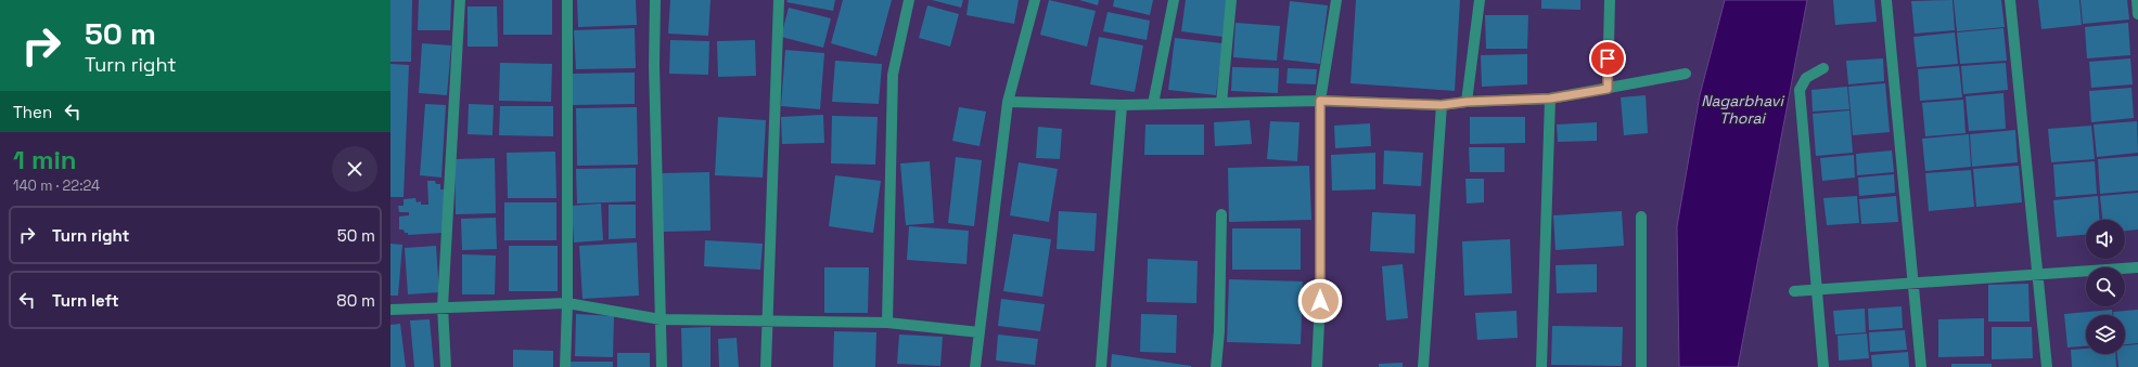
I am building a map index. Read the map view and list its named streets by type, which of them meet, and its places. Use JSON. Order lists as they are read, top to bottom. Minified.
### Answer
{"water":["Nagarbhavi Thorai"],"page":{"turn":["50 m","Turn right"],"then":"Then","heading":["1 min","140 m · 22:24"],"list":[{"name":"Turn right","value":"50 m"},{"name":"Turn left","value":"80 m"}]}}
